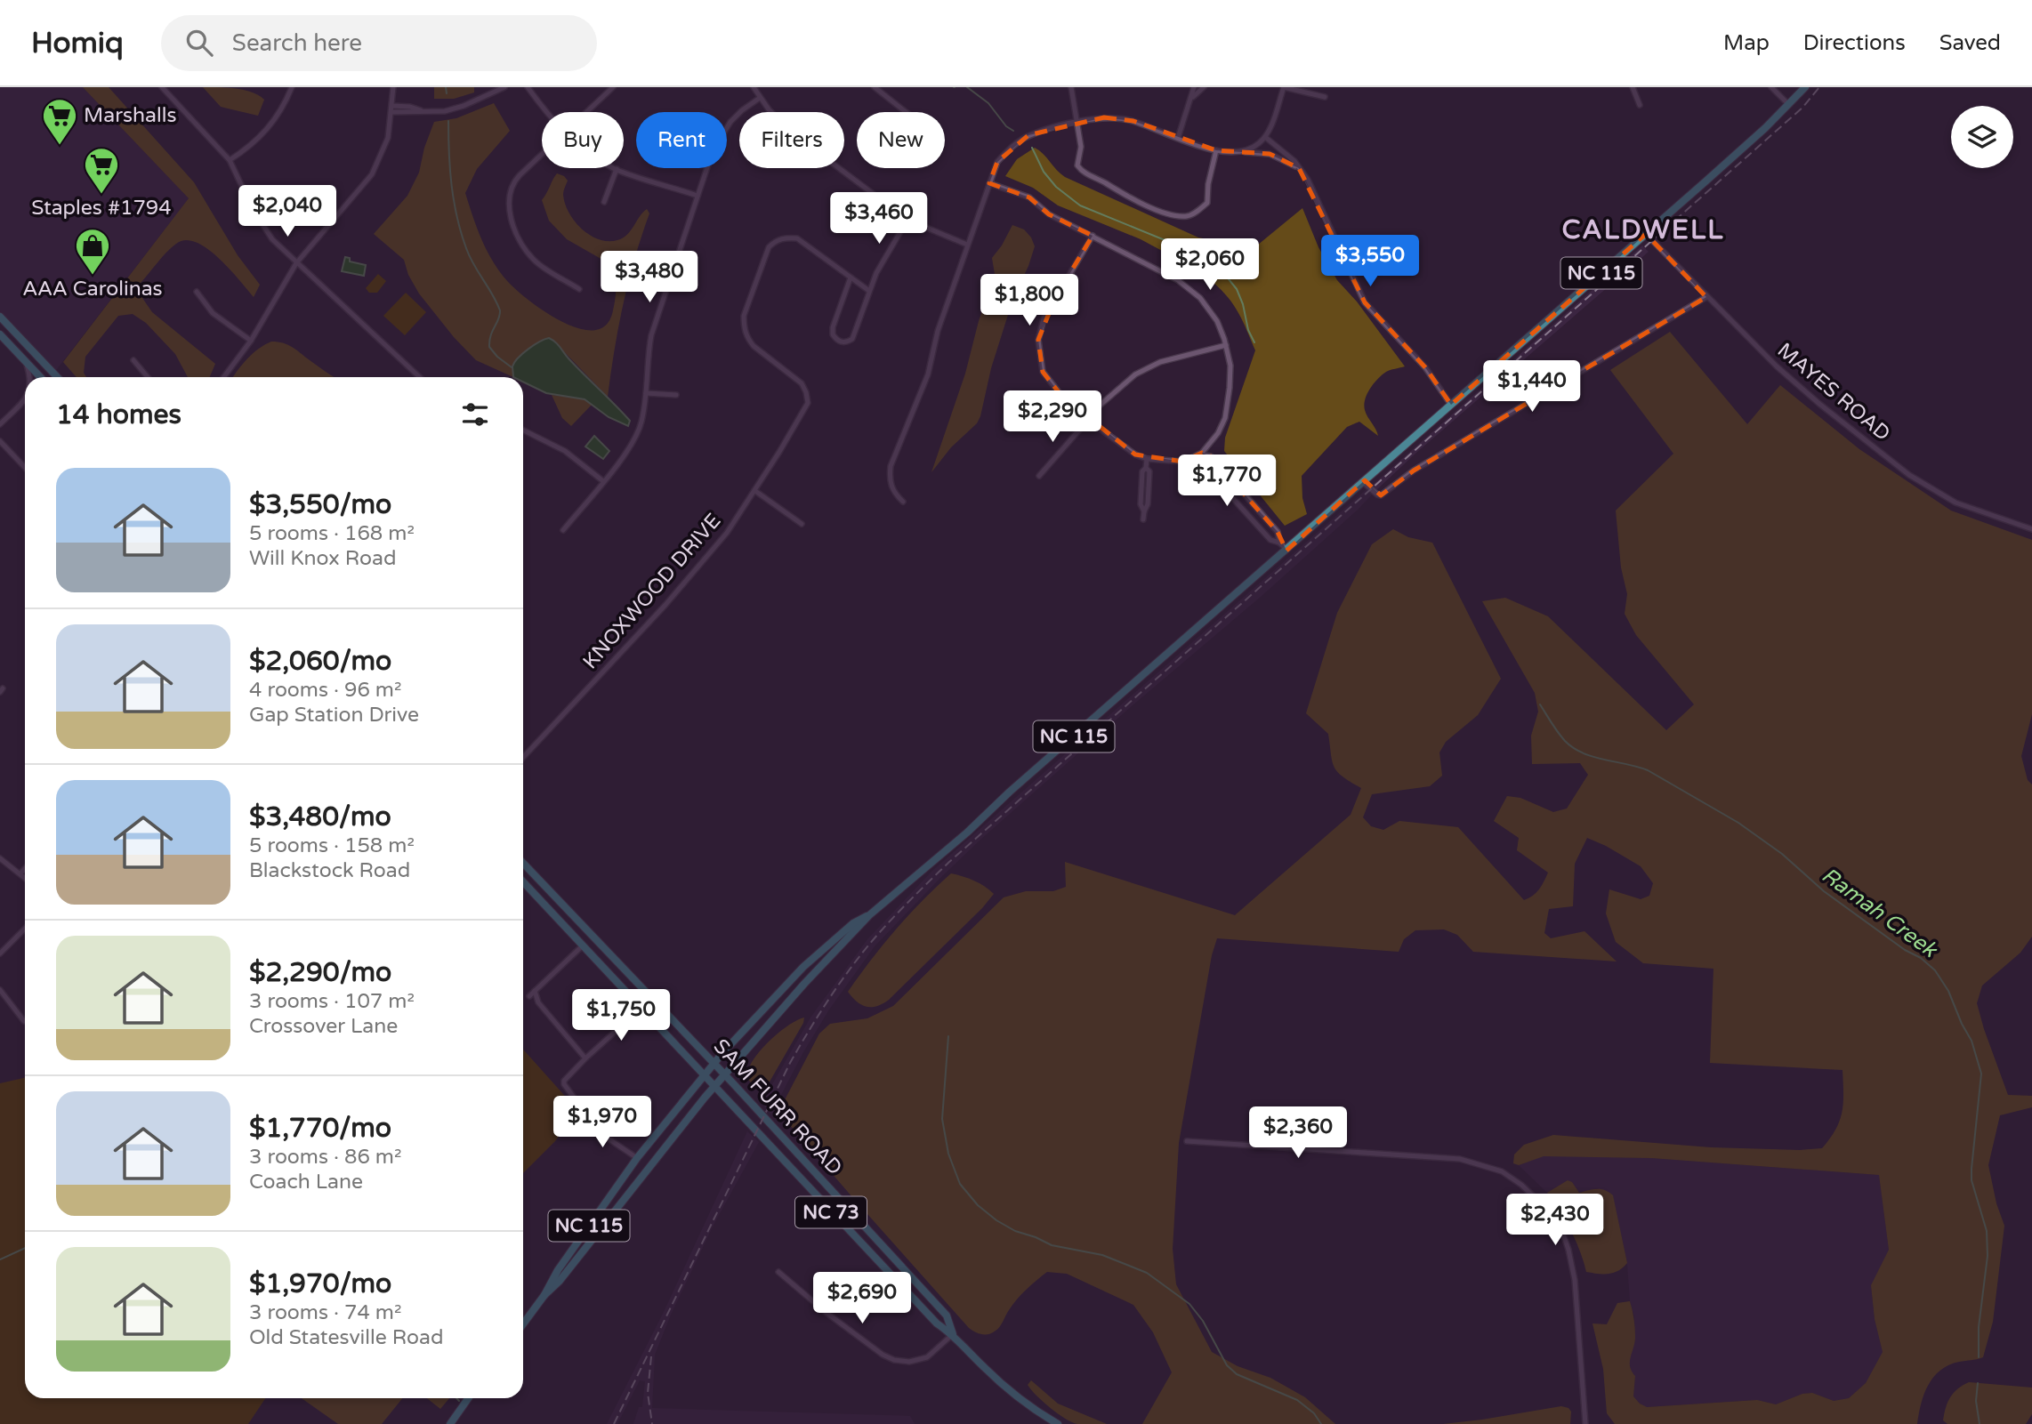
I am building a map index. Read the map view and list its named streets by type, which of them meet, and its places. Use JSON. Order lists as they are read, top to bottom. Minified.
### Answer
{"streets":{"main road":["NC 115","SAM FURR ROAD","NC 73"],"street":["MAYES ROAD","KNOXWOOD DRIVE"]},"crossings":[["NC 115","MAYES ROAD"],["NC 115","SAM FURR ROAD"]],"districts":["CALDWELL"],"water":["Ramah Creek"],"places":{"supermarket":["Marshalls","Staples #1794"],"shop":["AAA Carolinas"]},"page":{"header":"Homiq","search":"Search here","nav":["Map","Directions","Saved"],"chip":["Buy","Rent","Filters","New"],"price":["$2,040","$3,460","$3,550","$2,060","$3,480","$1,800","$1,440","$2,290","$1,770","$1,750","$1,970","$2,360","$2,430","$2,690"],"heading":"14 homes","list":[{"name":"$3,550/mo","note":"5 rooms · 168 m² · Will Knox Road"},{"name":"$2,060/mo","note":"4 rooms · 96 m² · Gap Station Drive"},{"name":"$3,480/mo","note":"5 rooms · 158 m² · Blackstock Road"},{"name":"$2,290/mo","note":"3 rooms · 107 m² · Crossover Lane"},{"name":"$1,770/mo","note":"3 rooms · 86 m² · Coach Lane"},{"name":"$1,970/mo","note":"3 rooms · 74 m² · Old Statesville Road"}]}}
